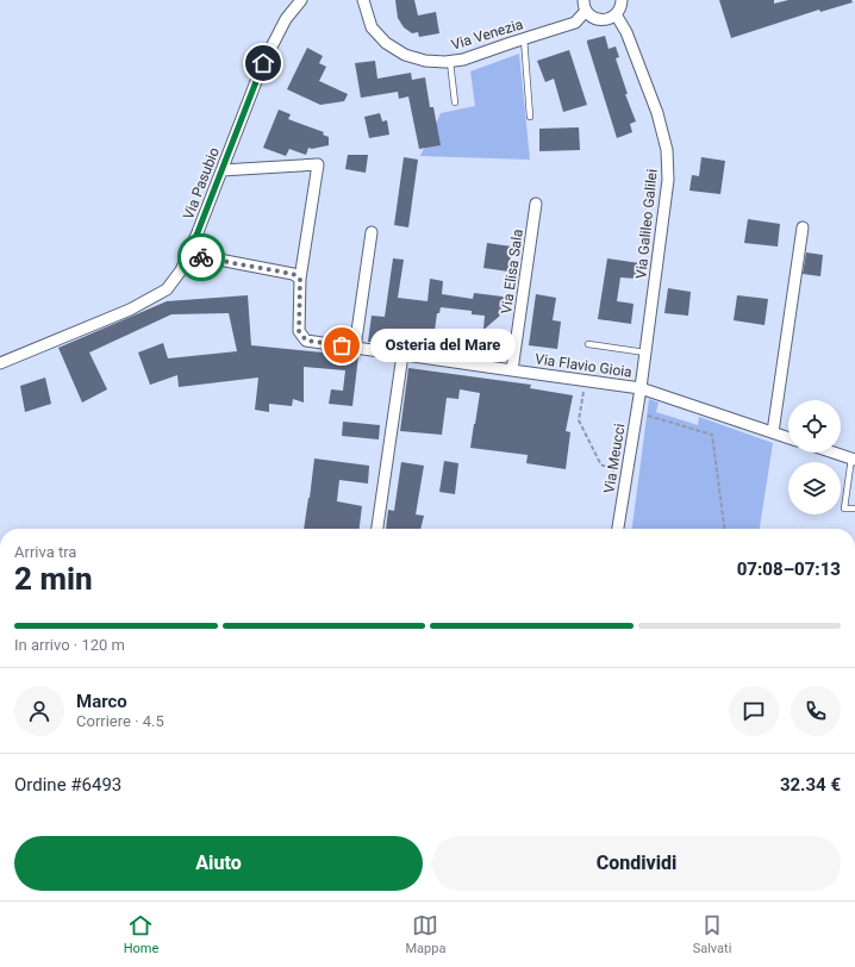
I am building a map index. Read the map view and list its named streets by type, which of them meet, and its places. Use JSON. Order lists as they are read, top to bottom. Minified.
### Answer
{"streets":{"street":["Via Venezia","Via Pasubio","Via Galileo Galilei","Via Elisa Sala","Via Flavio Gioia","Via Meucci"]},"crossings":[["Via Galileo Galilei","Via Flavio Gioia"],["Via Galileo Galilei","Via Meucci"],["Via Elisa Sala","Via Flavio Gioia"],["Via Flavio Gioia","Via Meucci"]],"places":["Osteria del Mare"],"page":{"bubble":"Osteria del Mare","heading":["2 min","Arriva tra","07:08–07:13"],"panel":["Marco","Corriere · 4.5","Ordine #6493","32.34 €"],"bar":"In arrivo · 120 m","buttons":["Aiuto","Condividi"],"tabs":["Home","Mappa","Salvati"]}}
